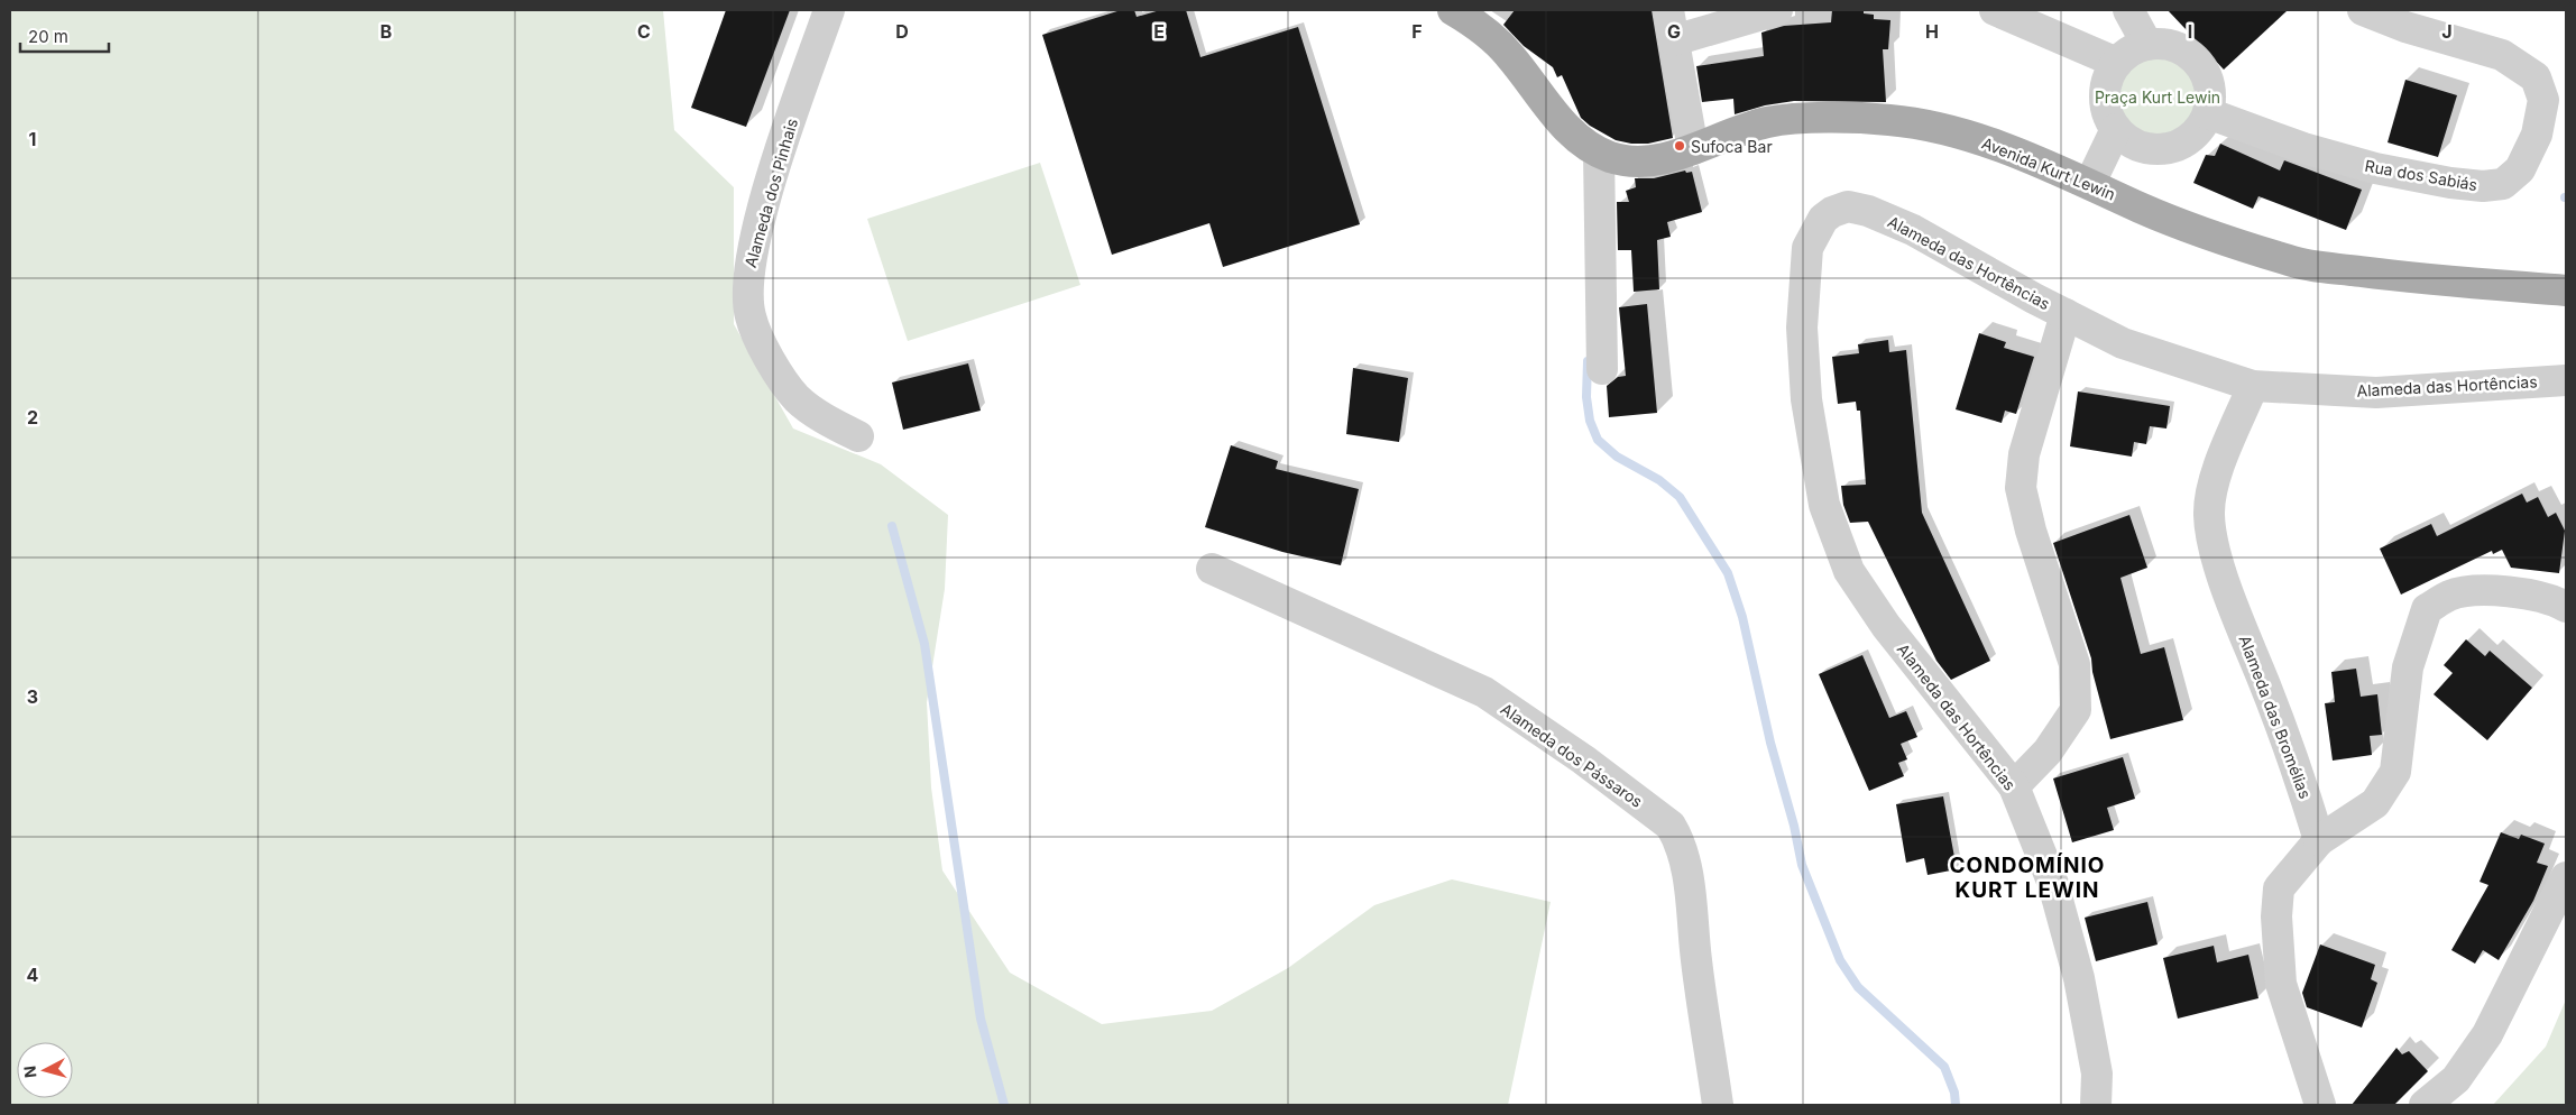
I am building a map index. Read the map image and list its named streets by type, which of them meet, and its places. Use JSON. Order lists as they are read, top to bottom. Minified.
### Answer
{"streets":{"main road":["Avenida Kurt Lewin"],"street":["Rua dos Sabiás","Alameda dos Pinhais","Alameda das Hortências","Alameda das Bromélias","Alameda dos Pássaros"]},"crossings":[["Alameda das Hortências","Alameda das Bromélias"]],"districts":["CONDOMÍNIO KURT LEWIN"],"parks":["Praça Kurt Lewin"],"places":["Sufoca Bar"],"scale_bar":"20 m","north":"left","grid":{"columns":["B","C","D","E","F","G","H","I","J"],"rows":["1","2","3","4"]}}
